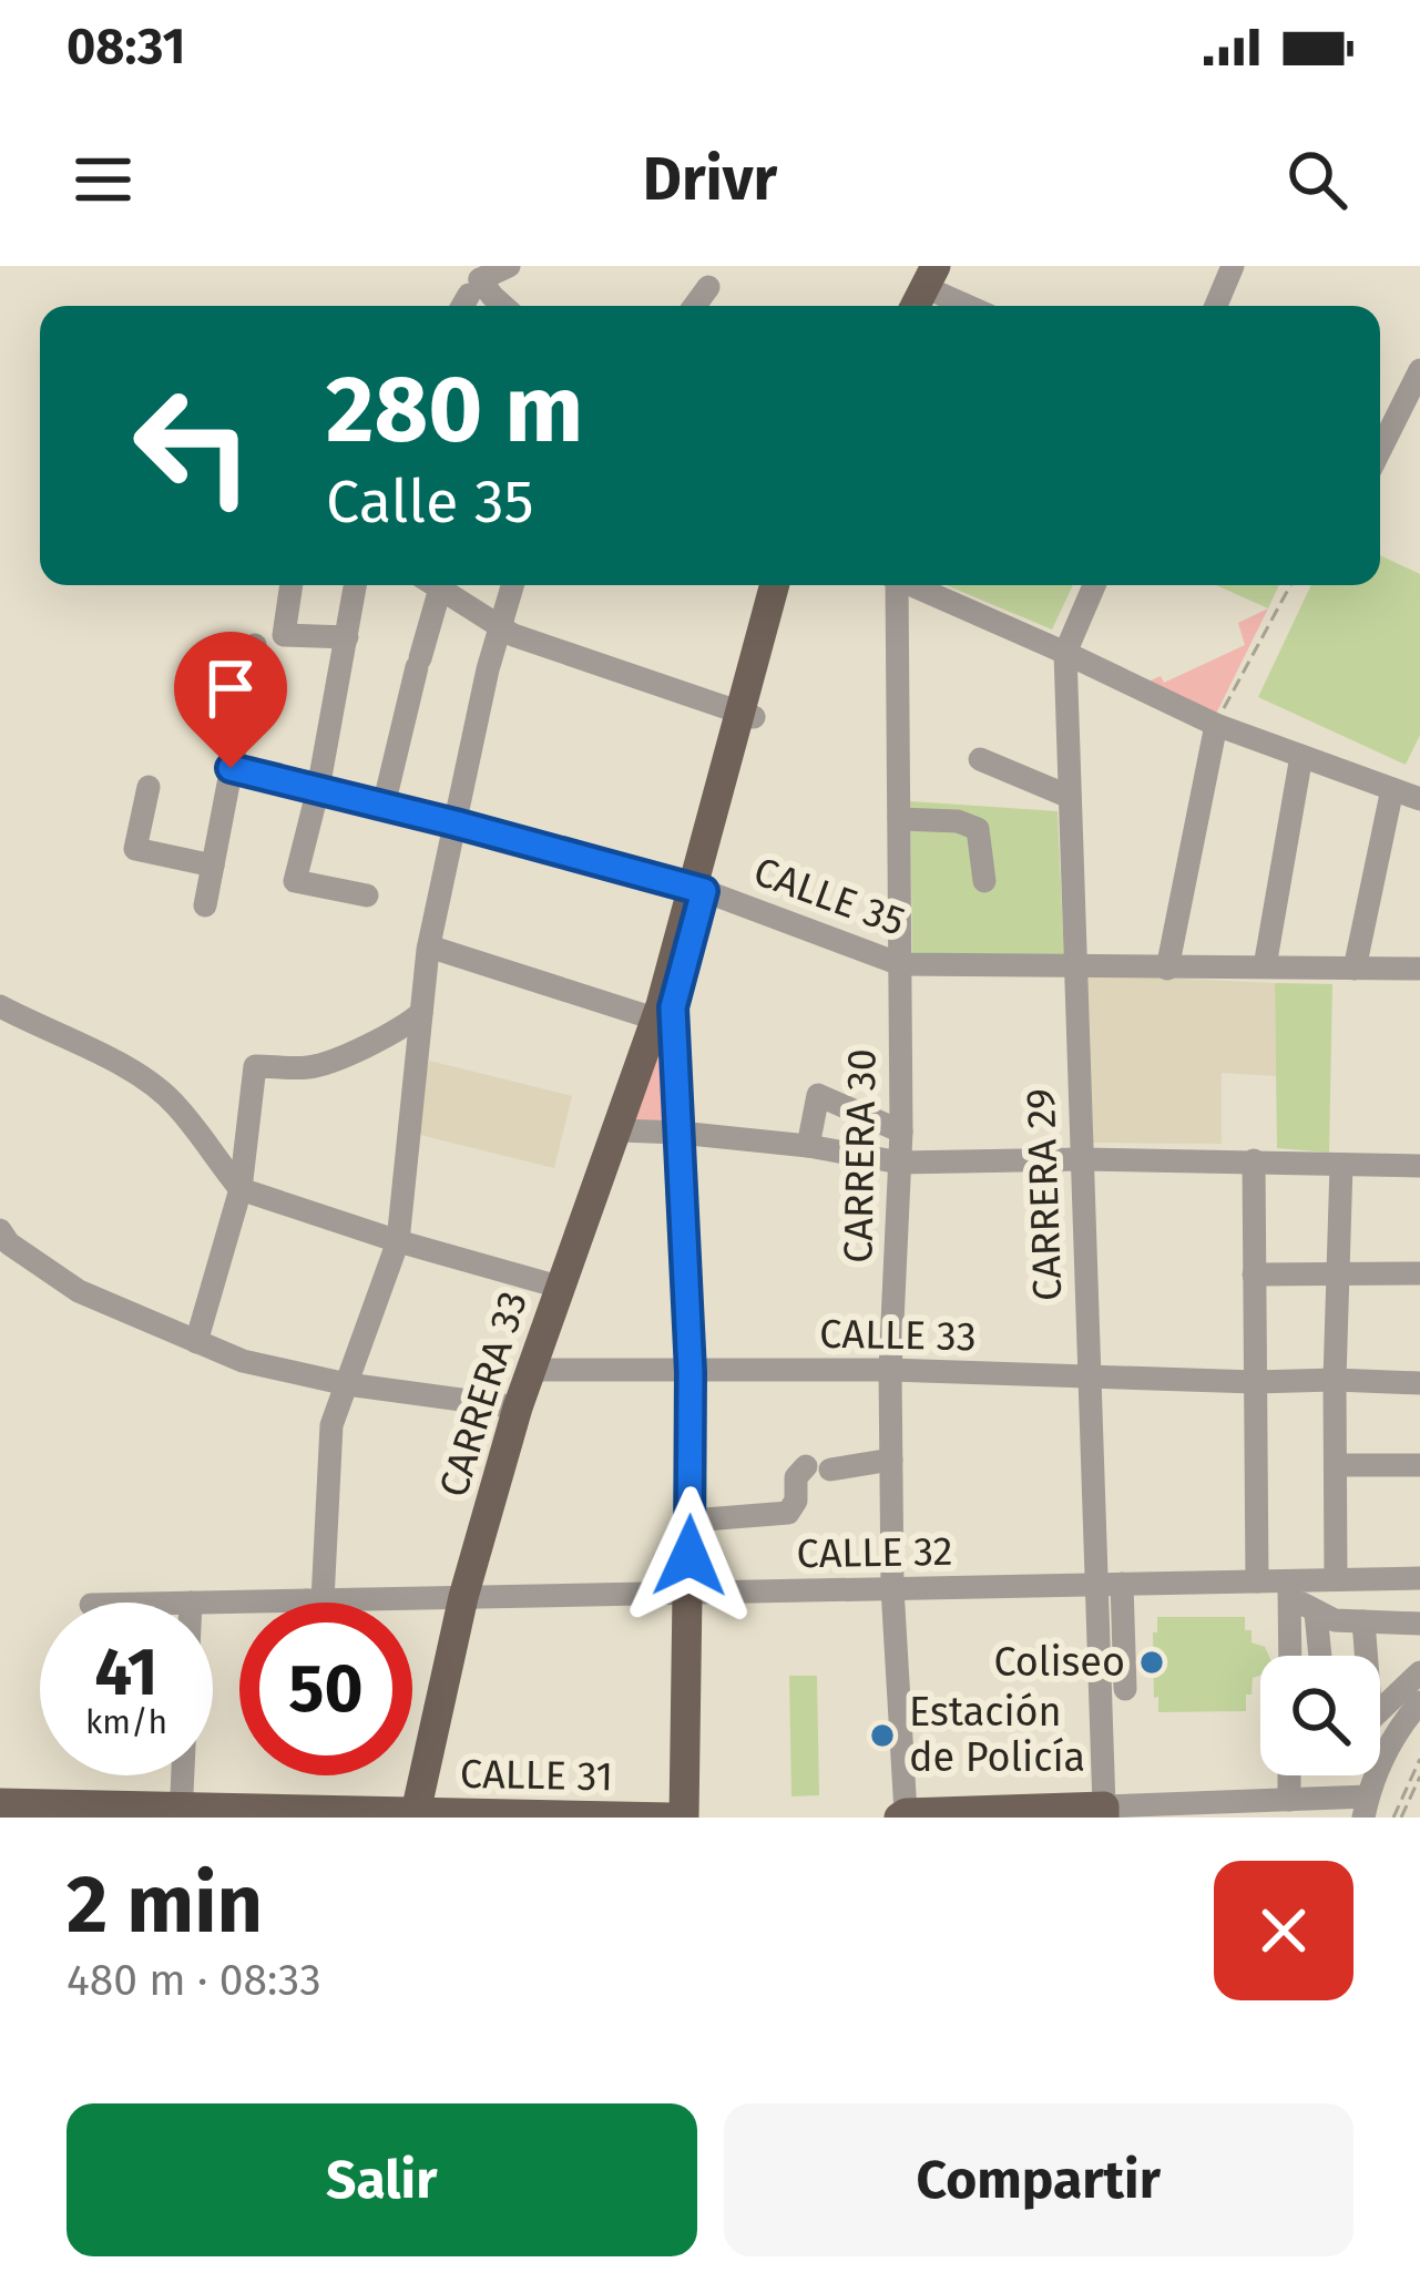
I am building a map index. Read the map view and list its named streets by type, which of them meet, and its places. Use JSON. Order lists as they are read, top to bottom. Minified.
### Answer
{"streets":{"main road":["CARRERA 33","CALLE 31"],"street":["CALLE 35","CARRERA 30","CARRERA 29","CALLE 33","CALLE 32"]},"crossings":[["CALLE 35","CARRERA 30"],["CALLE 35","CARRERA 29"],["CALLE 35","CARRERA 33"],["CARRERA 30","CALLE 33"],["CARRERA 30","CALLE 32"],["CARRERA 29","CALLE 33"],["CARRERA 29","CALLE 32"],["CALLE 33","CARRERA 33"],["CARRERA 33","CALLE 32"],["CARRERA 33","CALLE 31"]],"places":["Coliseo","Estación de Policía"],"page":{"status":"08:31","header":"Drivr","turn":["280 m","Calle 35"],"speed":"41 km/h","limit":"50","heading":["2 min","480 m · 08:33"],"buttons":["Salir","Compartir"]}}
